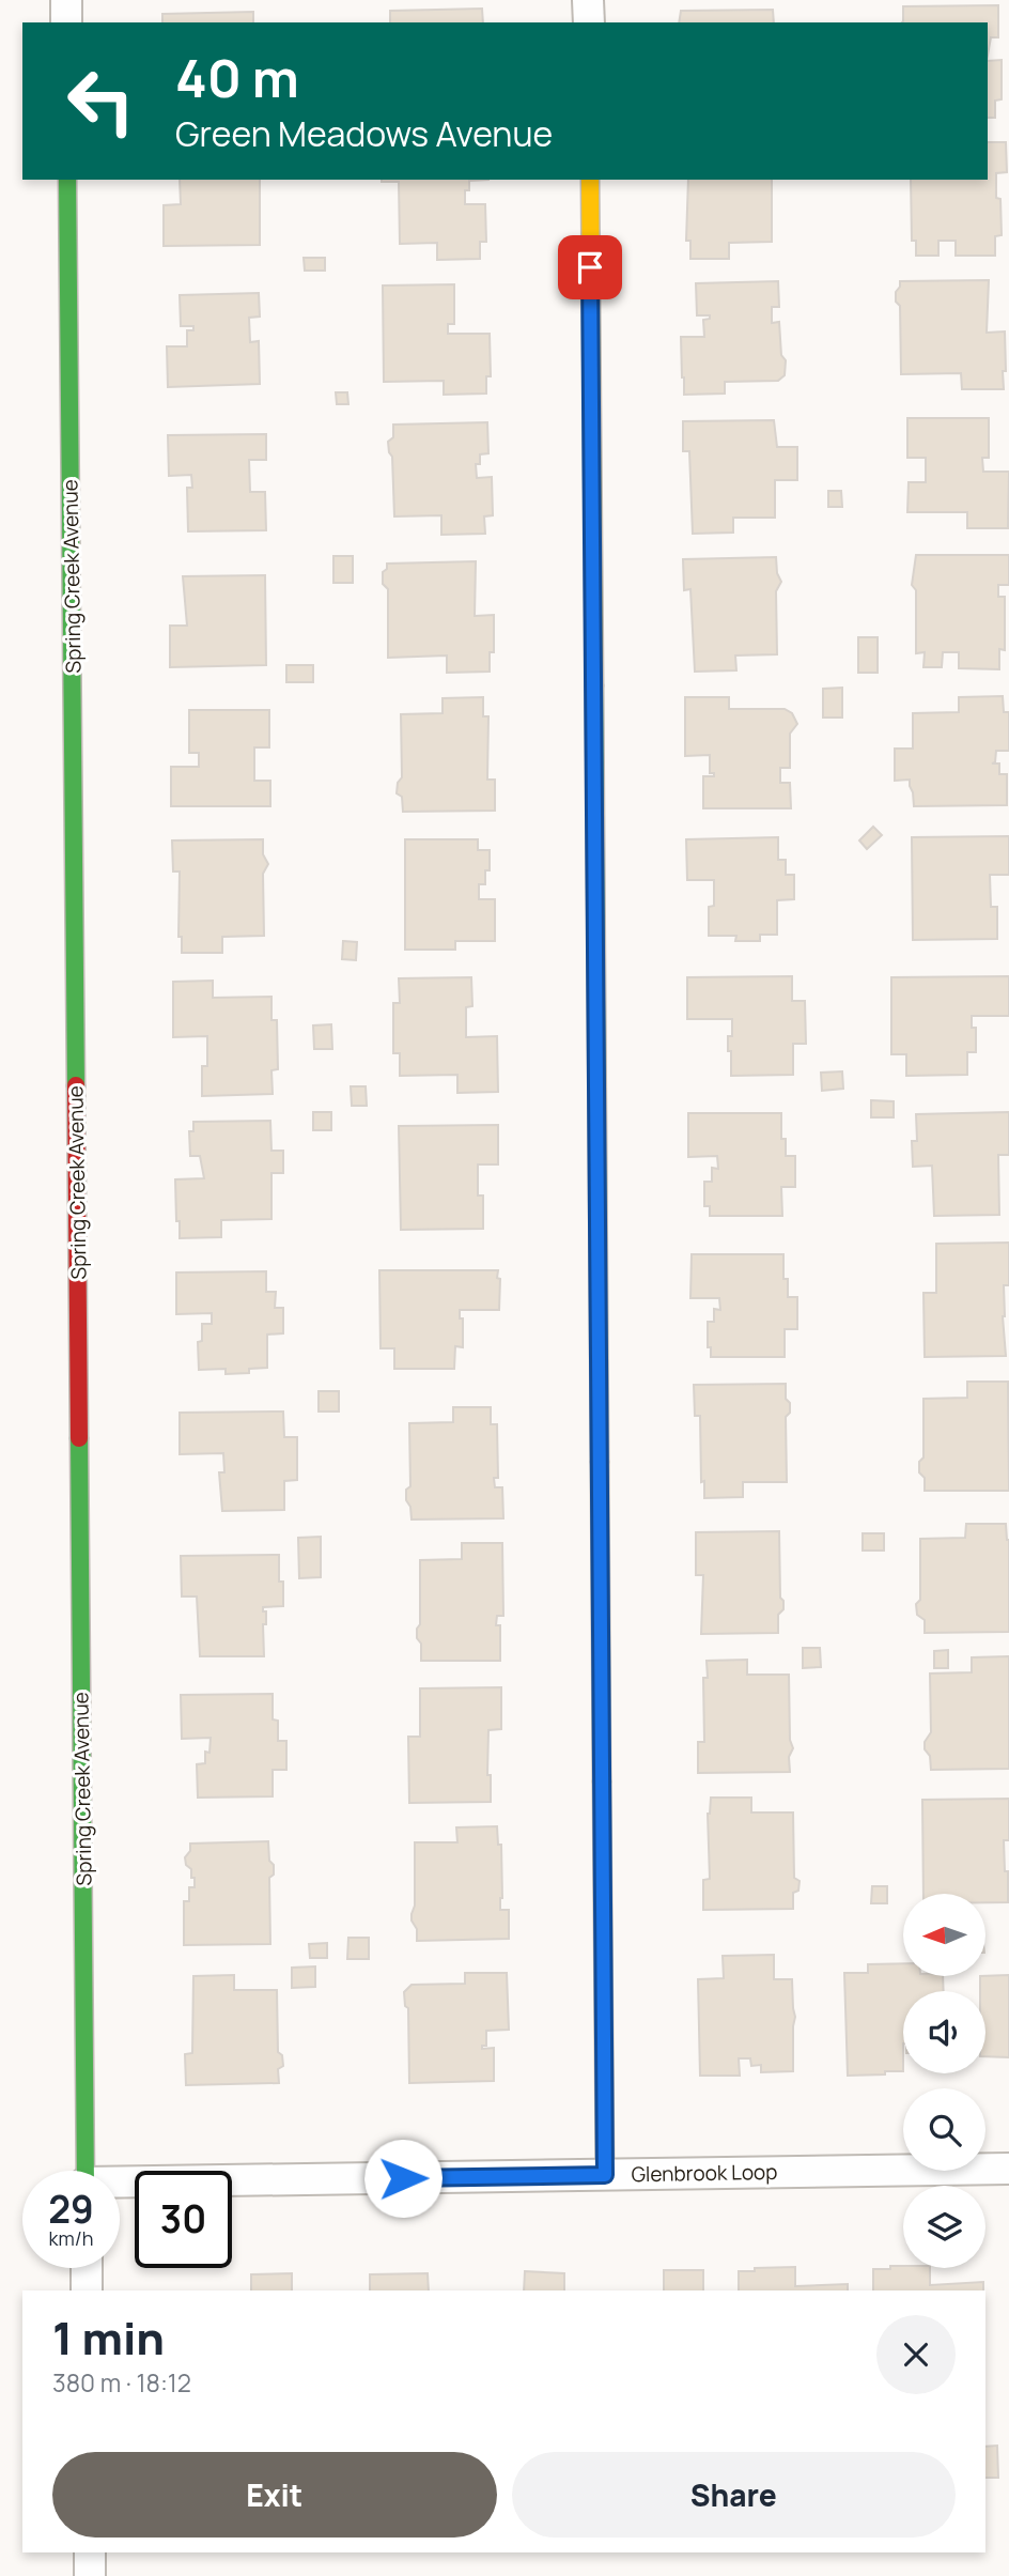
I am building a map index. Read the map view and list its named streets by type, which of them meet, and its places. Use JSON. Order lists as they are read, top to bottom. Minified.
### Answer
{"streets":{"street":["Spring Creek Avenue","Glenbrook Loop"]},"north":"left","page":{"turn":["40 m","Green Meadows Avenue"],"speed":"29 km/h","limit":"30","heading":["1 min","380 m · 18:12"],"buttons":["Exit","Share"]}}
